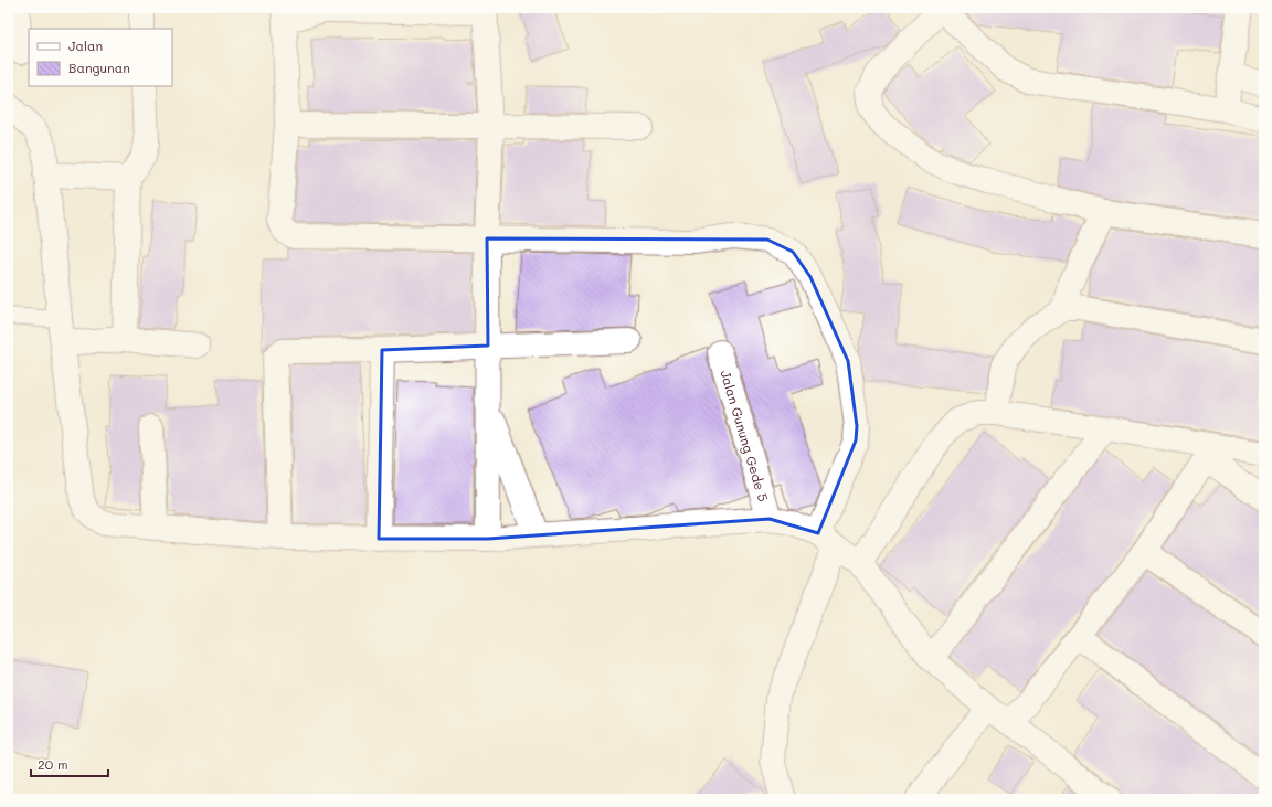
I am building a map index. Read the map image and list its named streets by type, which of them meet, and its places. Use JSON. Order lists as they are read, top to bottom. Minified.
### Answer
{"streets":{"street":["Jalan Gunung Gede 5"]},"legend":["Jalan","Bangunan"],"scale_bar":"20 m"}
